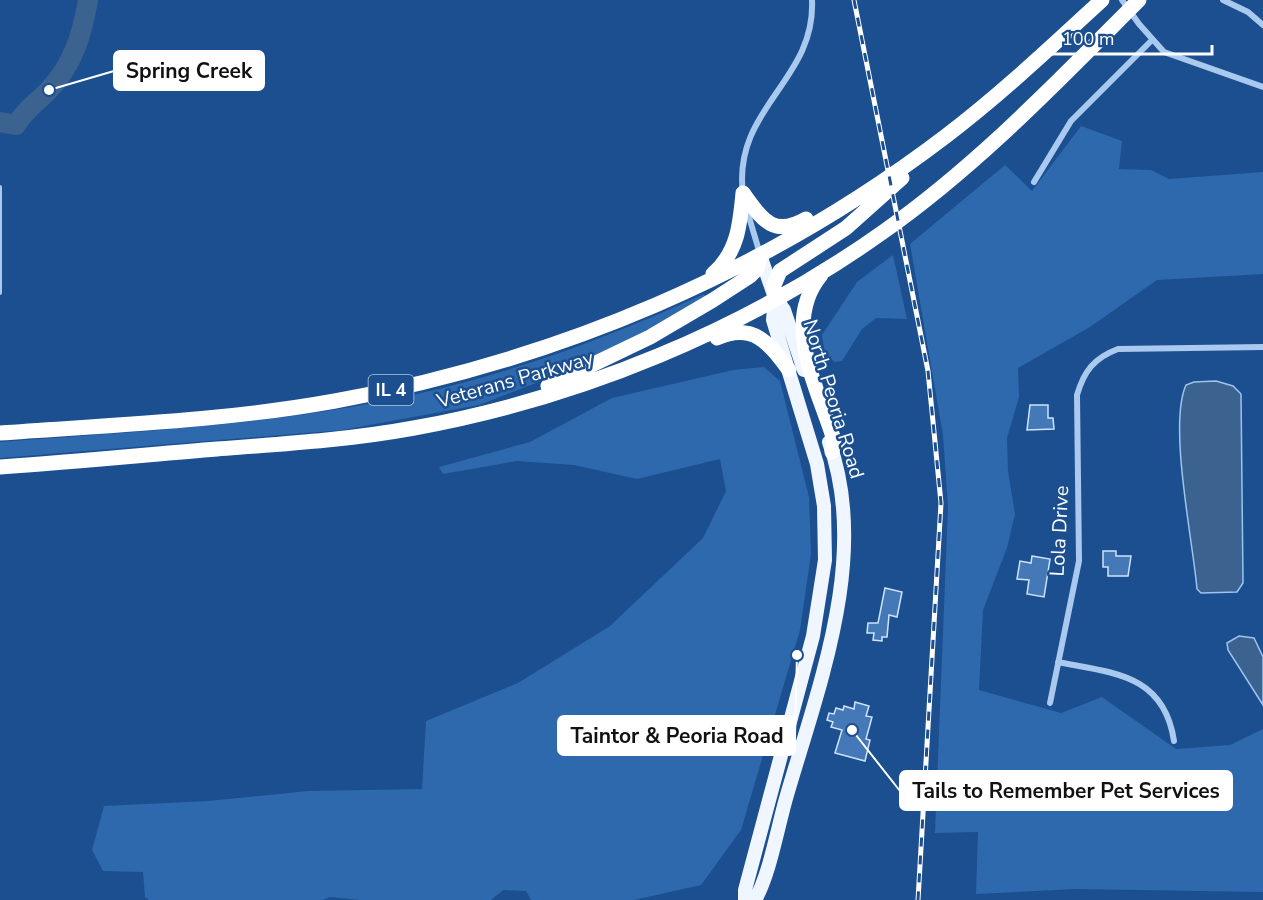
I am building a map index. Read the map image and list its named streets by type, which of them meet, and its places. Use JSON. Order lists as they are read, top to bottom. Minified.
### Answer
{"streets":{"highway":["Veterans Parkway","IL 4"],"main road":["North Peoria Road"],"street":["Lola Drive"]},"crossings":[["Veterans Parkway","North Peoria Road"]],"places":["Spring Creek","Taintor & Peoria Road","Tails to Remember Pet Services"],"scale_bar":"100 m"}
